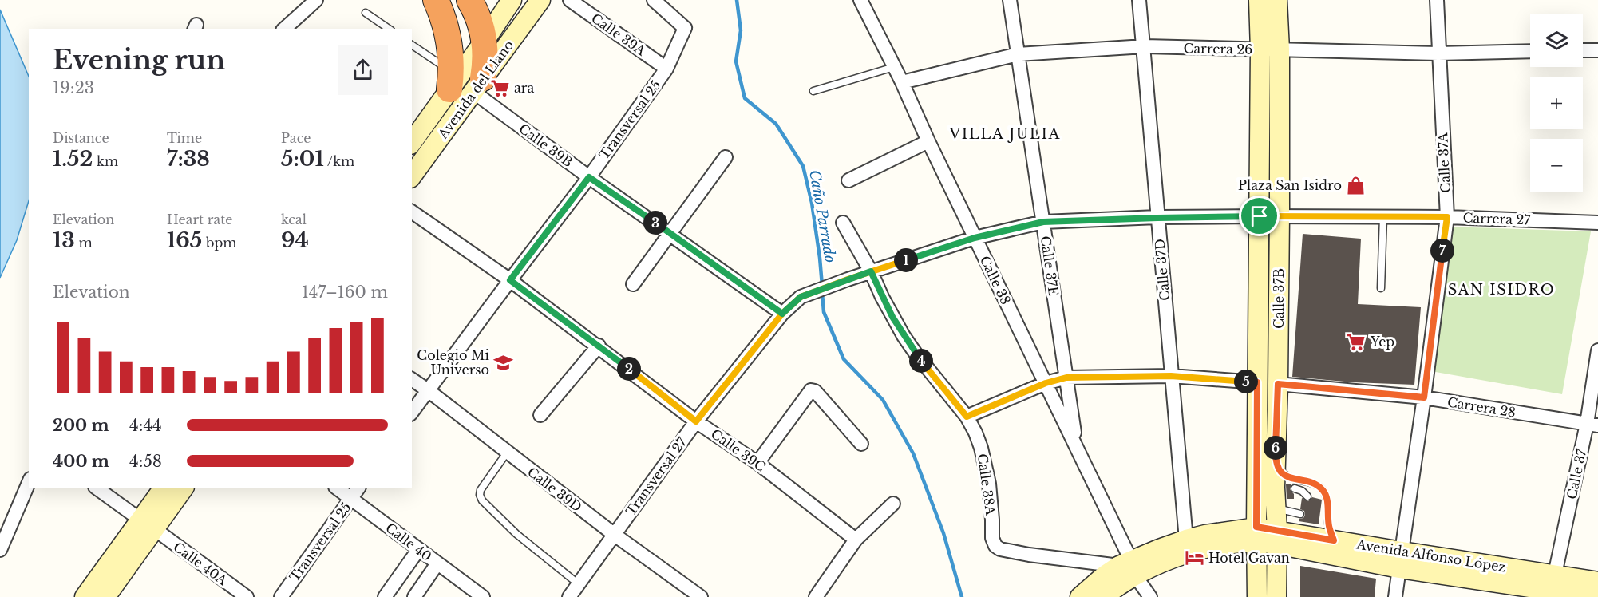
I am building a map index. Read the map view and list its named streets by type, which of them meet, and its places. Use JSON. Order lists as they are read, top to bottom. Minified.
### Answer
{"streets":{"street":["Calle 39A","Carrera 26","Avenida del Llano","Transversal 25","Calle 39B","Calle 37A","Carrera 27","Calle 37E","Calle 37D","Calle 38","Calle 37B","Carrera 28","Calle 39C","Calle 37","Transversal 27","Calle 38A","Calle 39D","Calle 40","Avenida Alfonso López","Calle 40A"]},"crossings":[["Calle 39A","Transversal 25"],["Carrera 26","Calle 37A"],["Carrera 26","Calle 37E"],["Carrera 26","Calle 37D"],["Carrera 26","Calle 38"],["Carrera 26","Calle 37B"],["Avenida del Llano","Calle 39B"],["Transversal 25","Calle 39B"],["Transversal 25","Calle 39C"],["Transversal 25","Calle 39D"],["Transversal 25","Calle 40"],["Calle 39B","Carrera 27"],["Calle 39B","Transversal 27"],["Calle 37A","Carrera 27"],["Calle 37A","Carrera 28"],["Calle 37A","Avenida Alfonso López"],["Carrera 27","Calle 37E"],["Carrera 27","Calle 37D"],["Carrera 27","Calle 38"],["Carrera 27","Calle 37B"],["Carrera 27","Transversal 27"],["Carrera 27","Calle 38A"],["Calle 37E","Calle 38"],["Calle 37D","Avenida Alfonso López"],["Calle 38","Calle 38A"],["Calle 38","Avenida Alfonso López"],["Calle 37B","Carrera 28"],["Calle 37B","Avenida Alfonso López"],["Carrera 28","Calle 37"],["Calle 39C","Transversal 27"],["Calle 37","Avenida Alfonso López"],["Transversal 27","Calle 39D"],["Calle 38A","Avenida Alfonso López"]],"districts":["VILLA JULIA","SAN ISIDRO"],"water":["Caño Parrado"],"places":{"supermarket":["ara","Yep"],"shop":["Plaza San Isidro"],"school or university":["Colegio Mi Universo"],"hotel":["Hotel Gavan"]},"page":{"map_buttons":["+","−"],"heading":["Evening run","19:23"],"stats":[["Distance","1.52 km"],["Time","7:38"],["Pace","5:01 /km"],["Elevation","13 m"],["Heart rate","165 bpm"],["kcal","94"]],"pins":["3","7","1","4","2","5","6"],"chart":["Elevation","147–160 m"],"list":[{"name":"200 m","note":"4:44"},{"name":"400 m","note":"4:58"}]}}
